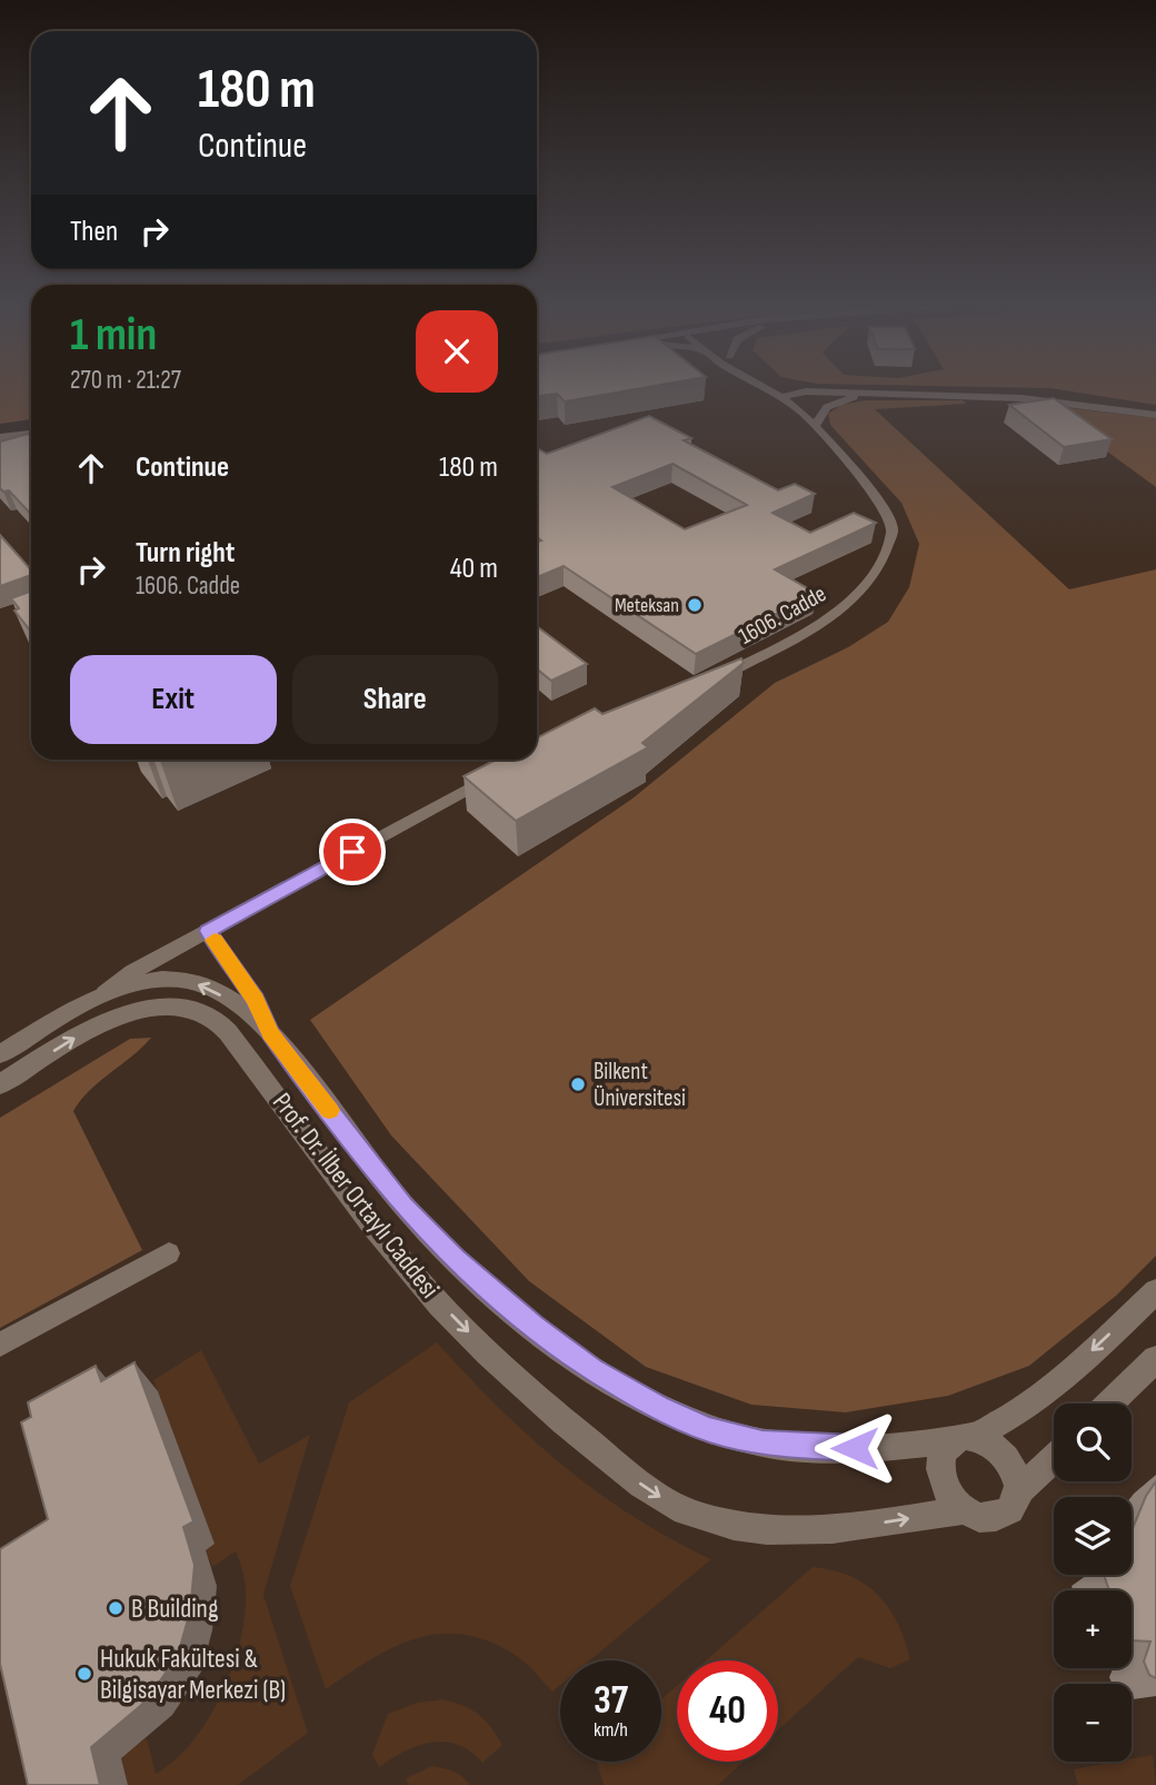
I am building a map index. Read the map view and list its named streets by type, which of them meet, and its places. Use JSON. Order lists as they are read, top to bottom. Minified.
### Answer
{"streets":{"street":["1606. Cadde","Prof. Dr. İlber Ortaylı Caddesi"]},"places":["Meteksan","Bilkent Üniversitesi","B Building","Hukuk Fakültesi & Bilgisayar Merkezi (B)"],"page":{"turn":["180 m","Continue"],"then":"Then","heading":["1 min","270 m · 21:27"],"list":[{"name":"Continue","value":"180 m"},{"name":"Turn right","note":"1606. Cadde","value":"40 m"}],"buttons":["Exit","Share"],"map_buttons":["+","−"],"speed":"37 km/h","limit":"40"}}
